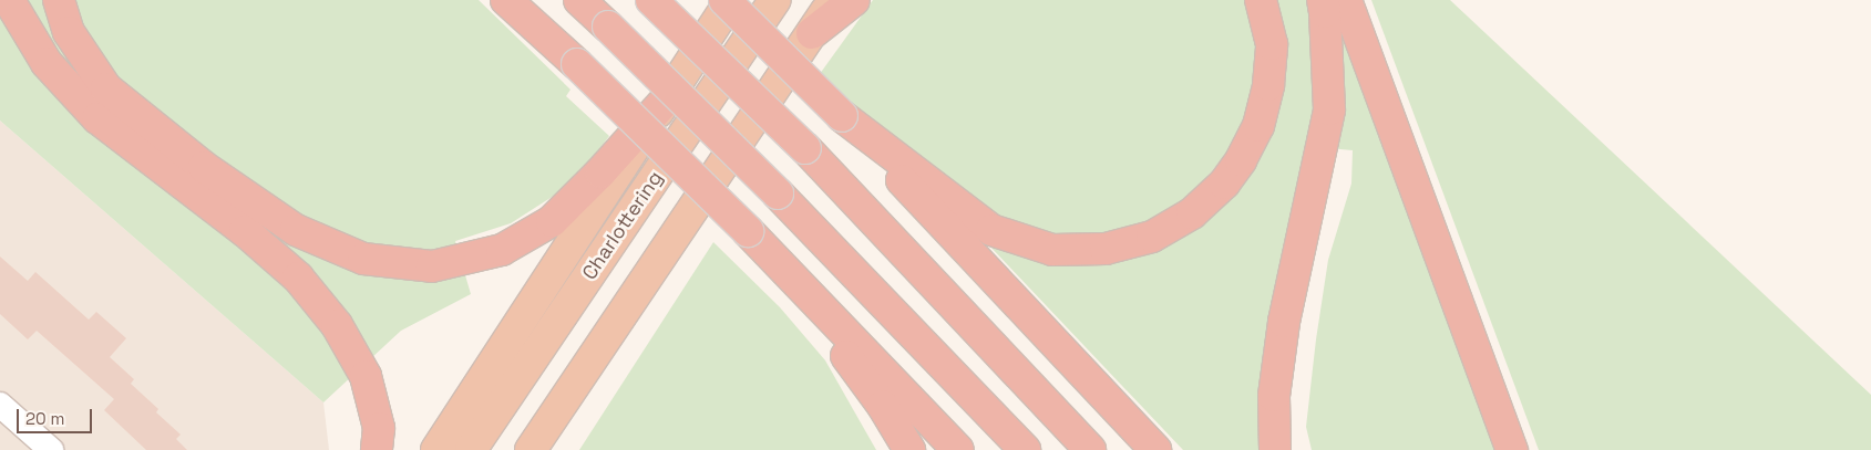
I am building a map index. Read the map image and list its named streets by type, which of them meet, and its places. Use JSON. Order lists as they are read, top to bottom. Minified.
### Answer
{"streets":{"highway":["Charlottering"]},"scale_bar":"20 m"}
